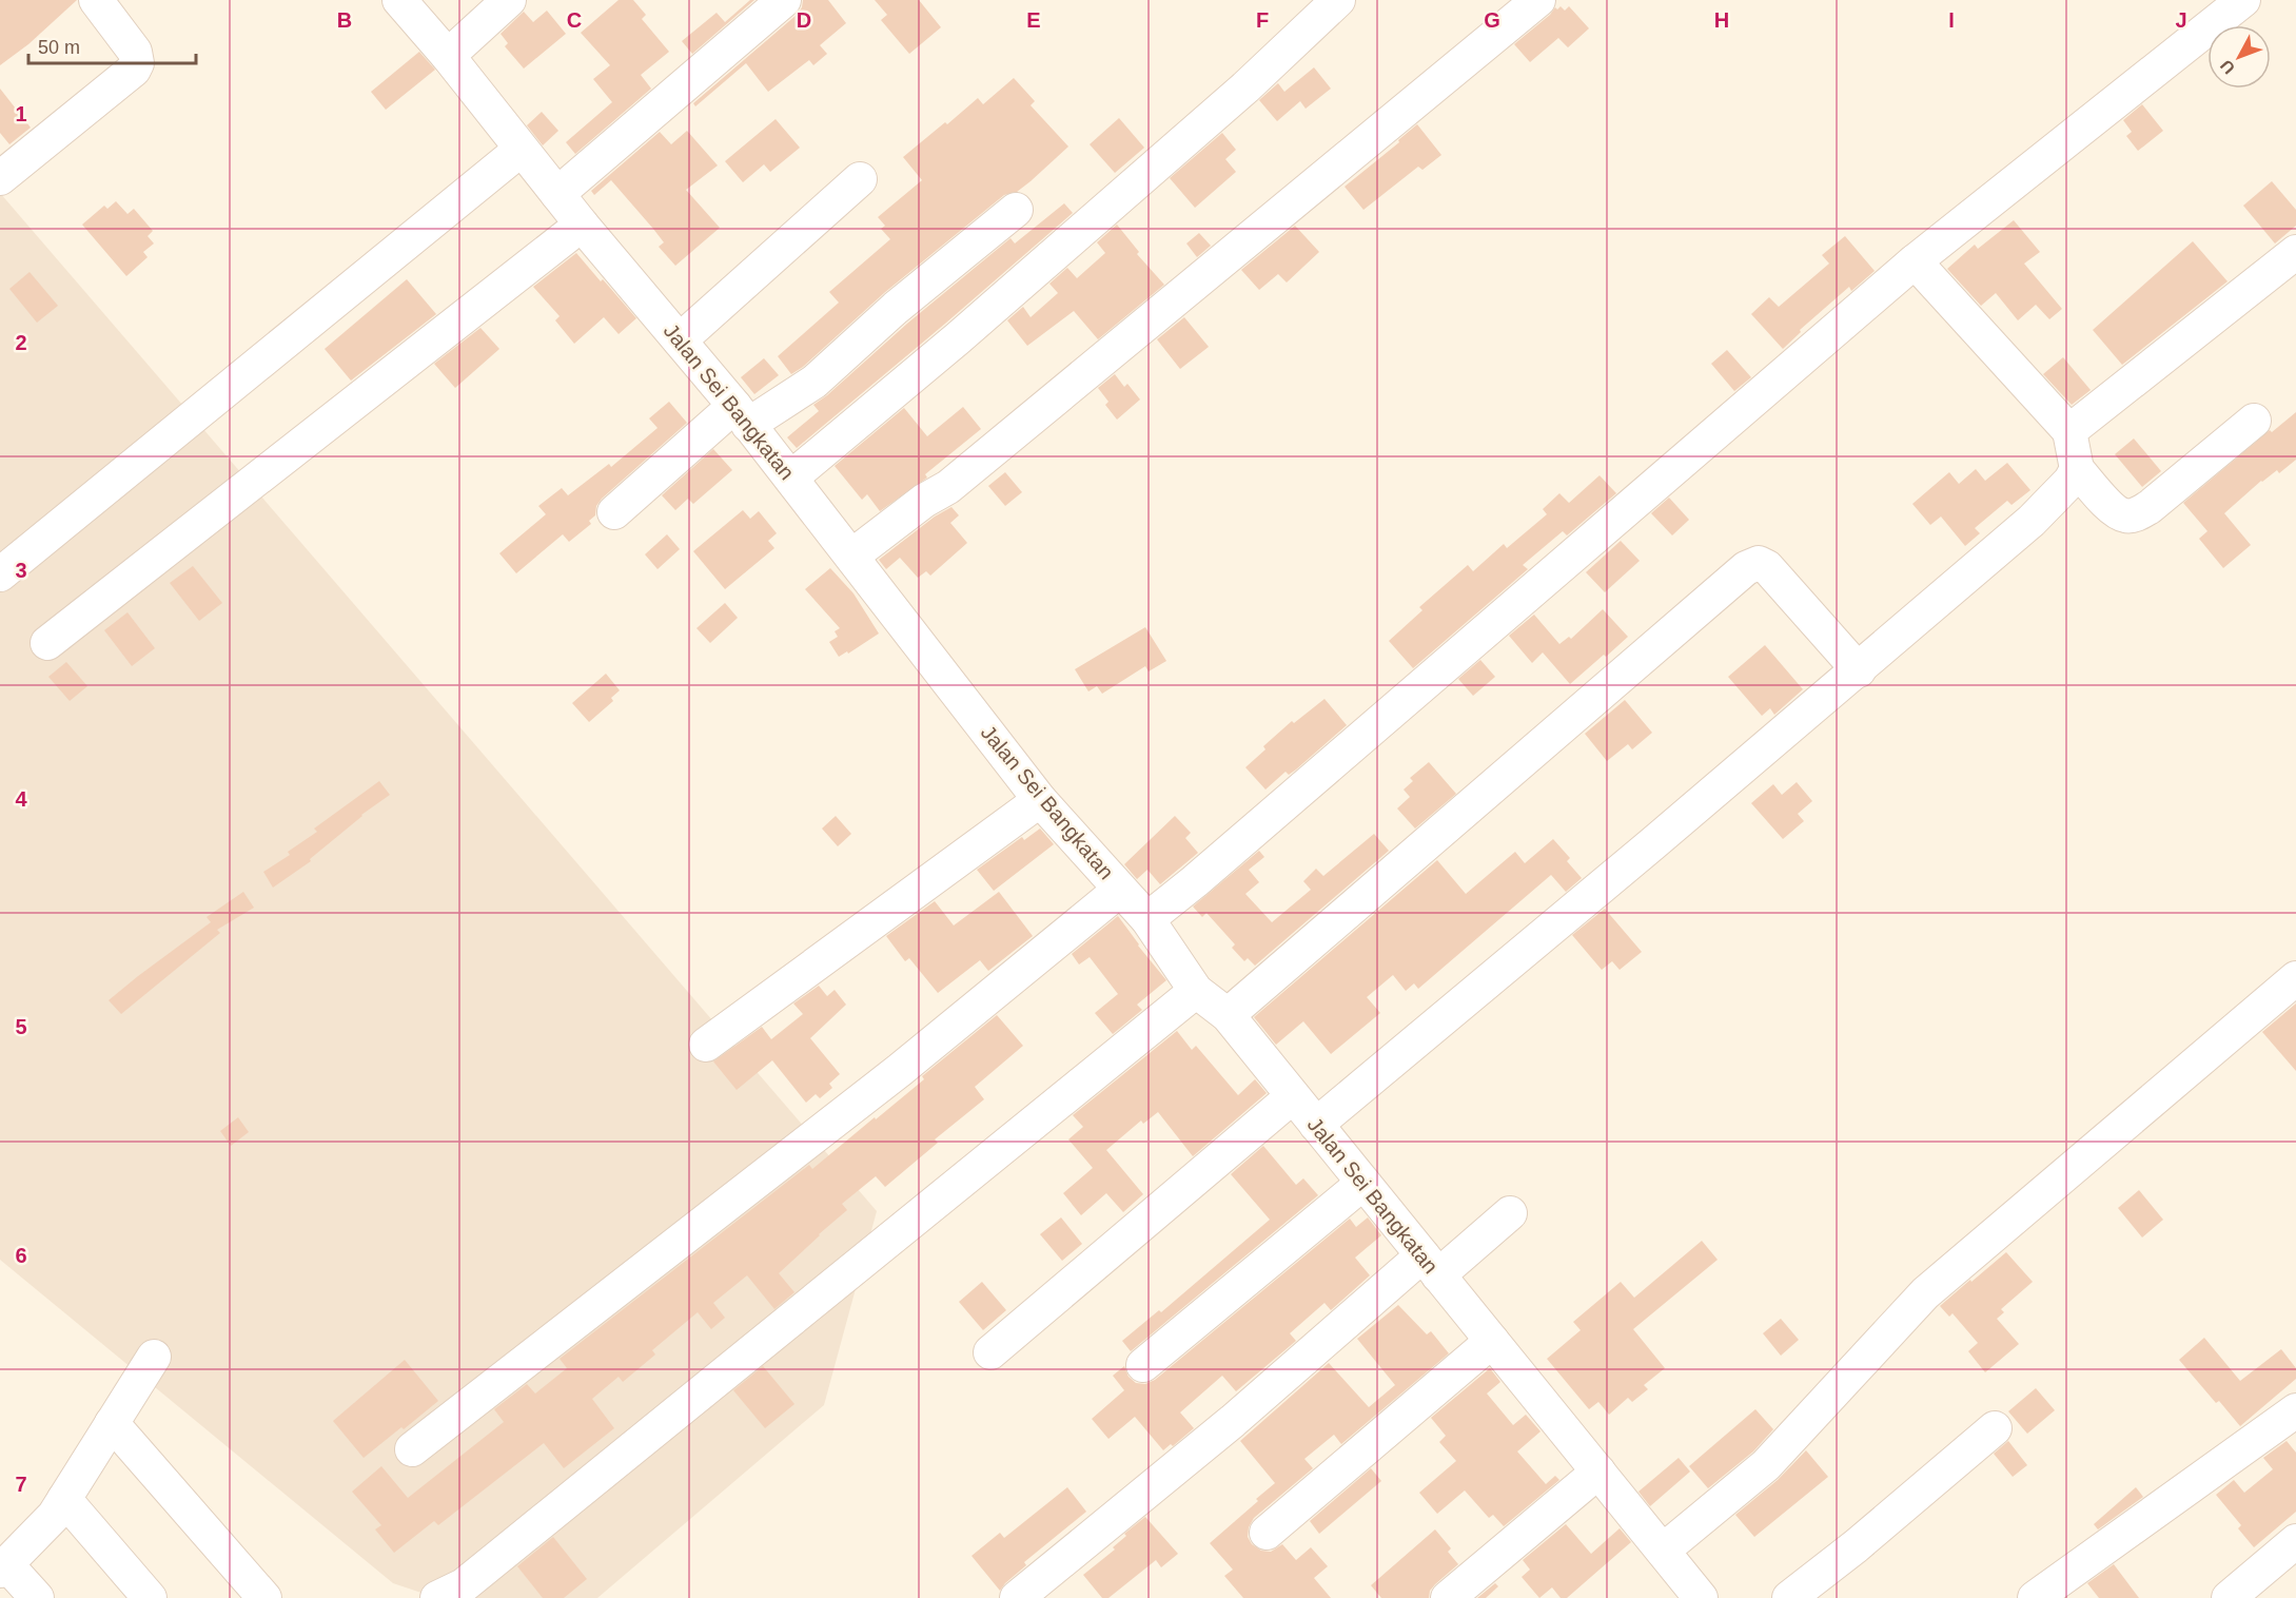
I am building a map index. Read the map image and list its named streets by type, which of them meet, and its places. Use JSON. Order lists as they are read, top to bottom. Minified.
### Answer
{"streets":{"street":["Jalan Sei Bangkatan"]},"scale_bar":"50 m","north":"bottom left","grid":{"columns":["B","C","D","E","F","G","H","I","J"],"rows":["1","2","3","4","5","6","7"]}}
